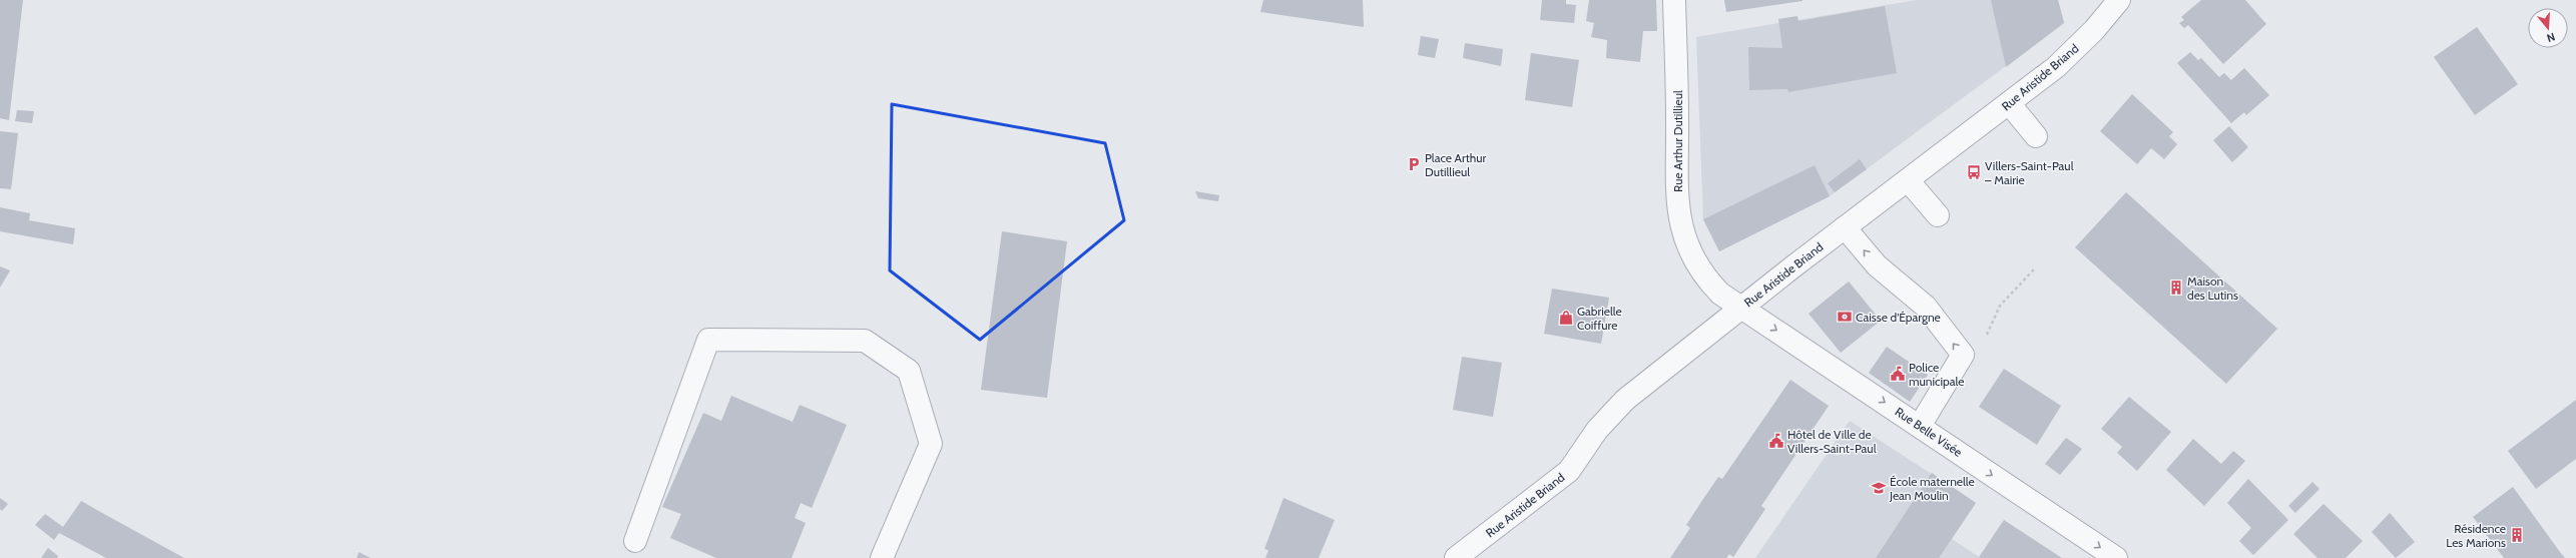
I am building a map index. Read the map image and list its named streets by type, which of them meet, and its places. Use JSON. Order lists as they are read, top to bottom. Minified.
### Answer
{"streets":{"street":["Rue Aristide Briand","Rue Arthur Dutillieul","Rue Belle Visée"]},"crossings":[["Rue Aristide Briand","Rue Arthur Dutillieul"],["Rue Aristide Briand","Rue Belle Visée"],["Rue Arthur Dutillieul","Rue Belle Visée"]],"places":{"parking":["Place Arthur Dutillieul"],"bus stop":["Villers-Saint-Paul – Mairie"],"building":["Maison des Lutins","Résidence Les Marions"],"bank":["Caisse d'Épargne"],"shop":["Gabrielle Coiffure"],"public building":["Police municipale","Hôtel de Ville de Villers-Saint-Paul"],"school or university":["École maternelle Jean Moulin"]},"north":"bottom"}
